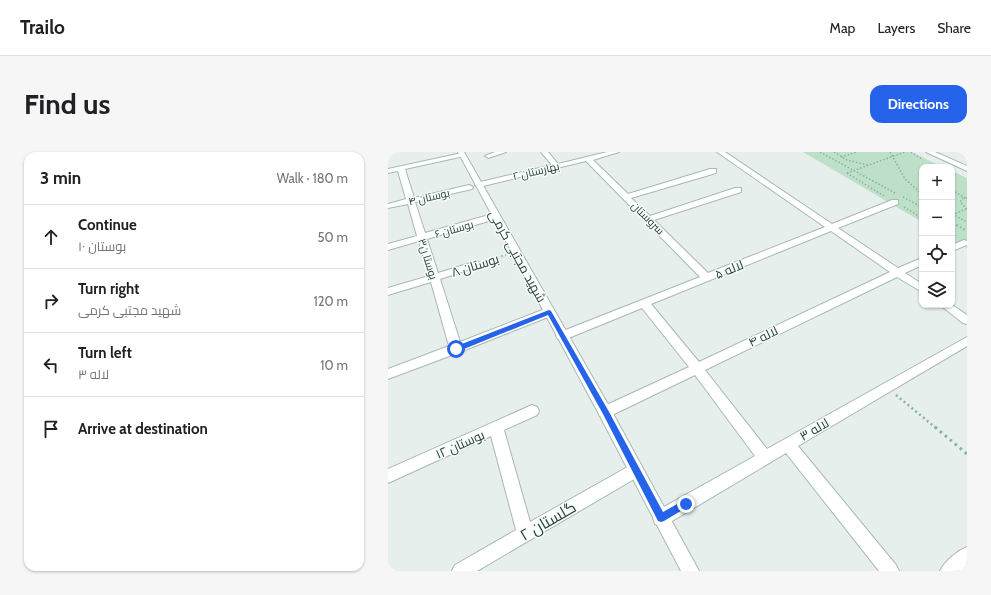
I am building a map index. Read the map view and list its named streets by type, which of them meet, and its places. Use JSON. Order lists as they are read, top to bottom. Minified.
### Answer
{"streets":{"street":["بهارستان ۲","بوستان ۴","سروستان","بوستان ۶","شهید مجتبی کرمی","بوستا ن۳","بوستان ۸","لاله ۵","لاله ۴","لاله ۳","بوستان ۱۲","گلستان ۲"]},"crossings":[["بهارستان ۲","بوستان ۴"],["بهارستان ۲","سروستان"],["بهارستان ۲","شهید مجتبی کرمی"],["بوستان ۴","شهید مجتبی کرمی"],["بوستان ۴","بوستا ن۳"],["سروستان","لاله ۵"],["بوستان ۶","شهید مجتبی کرمی"],["بوستان ۶","بوستا ن۳"],["شهید مجتبی کرمی","بوستان ۸"],["شهید مجتبی کرمی","لاله ۵"],["شهید مجتبی کرمی","لاله ۴"],["شهید مجتبی کرمی","لاله ۳"],["شهید مجتبی کرمی","گلستان ۲"],["بوستا ن۳","بوستان ۸"]],"page":{"header":"Trailo","nav":["Map","Layers","Share"],"buttons":"Directions","title":"Find us","heading":["3 min","Walk · 180 m"],"map_buttons":["+","−"],"list":[["Continue","بوستان ۱۰","50 m"],["Turn right","شهید مجتبی کرمی","120 m"],["Turn left","لاله ۳","10 m"],"Arrive at destination"]}}
